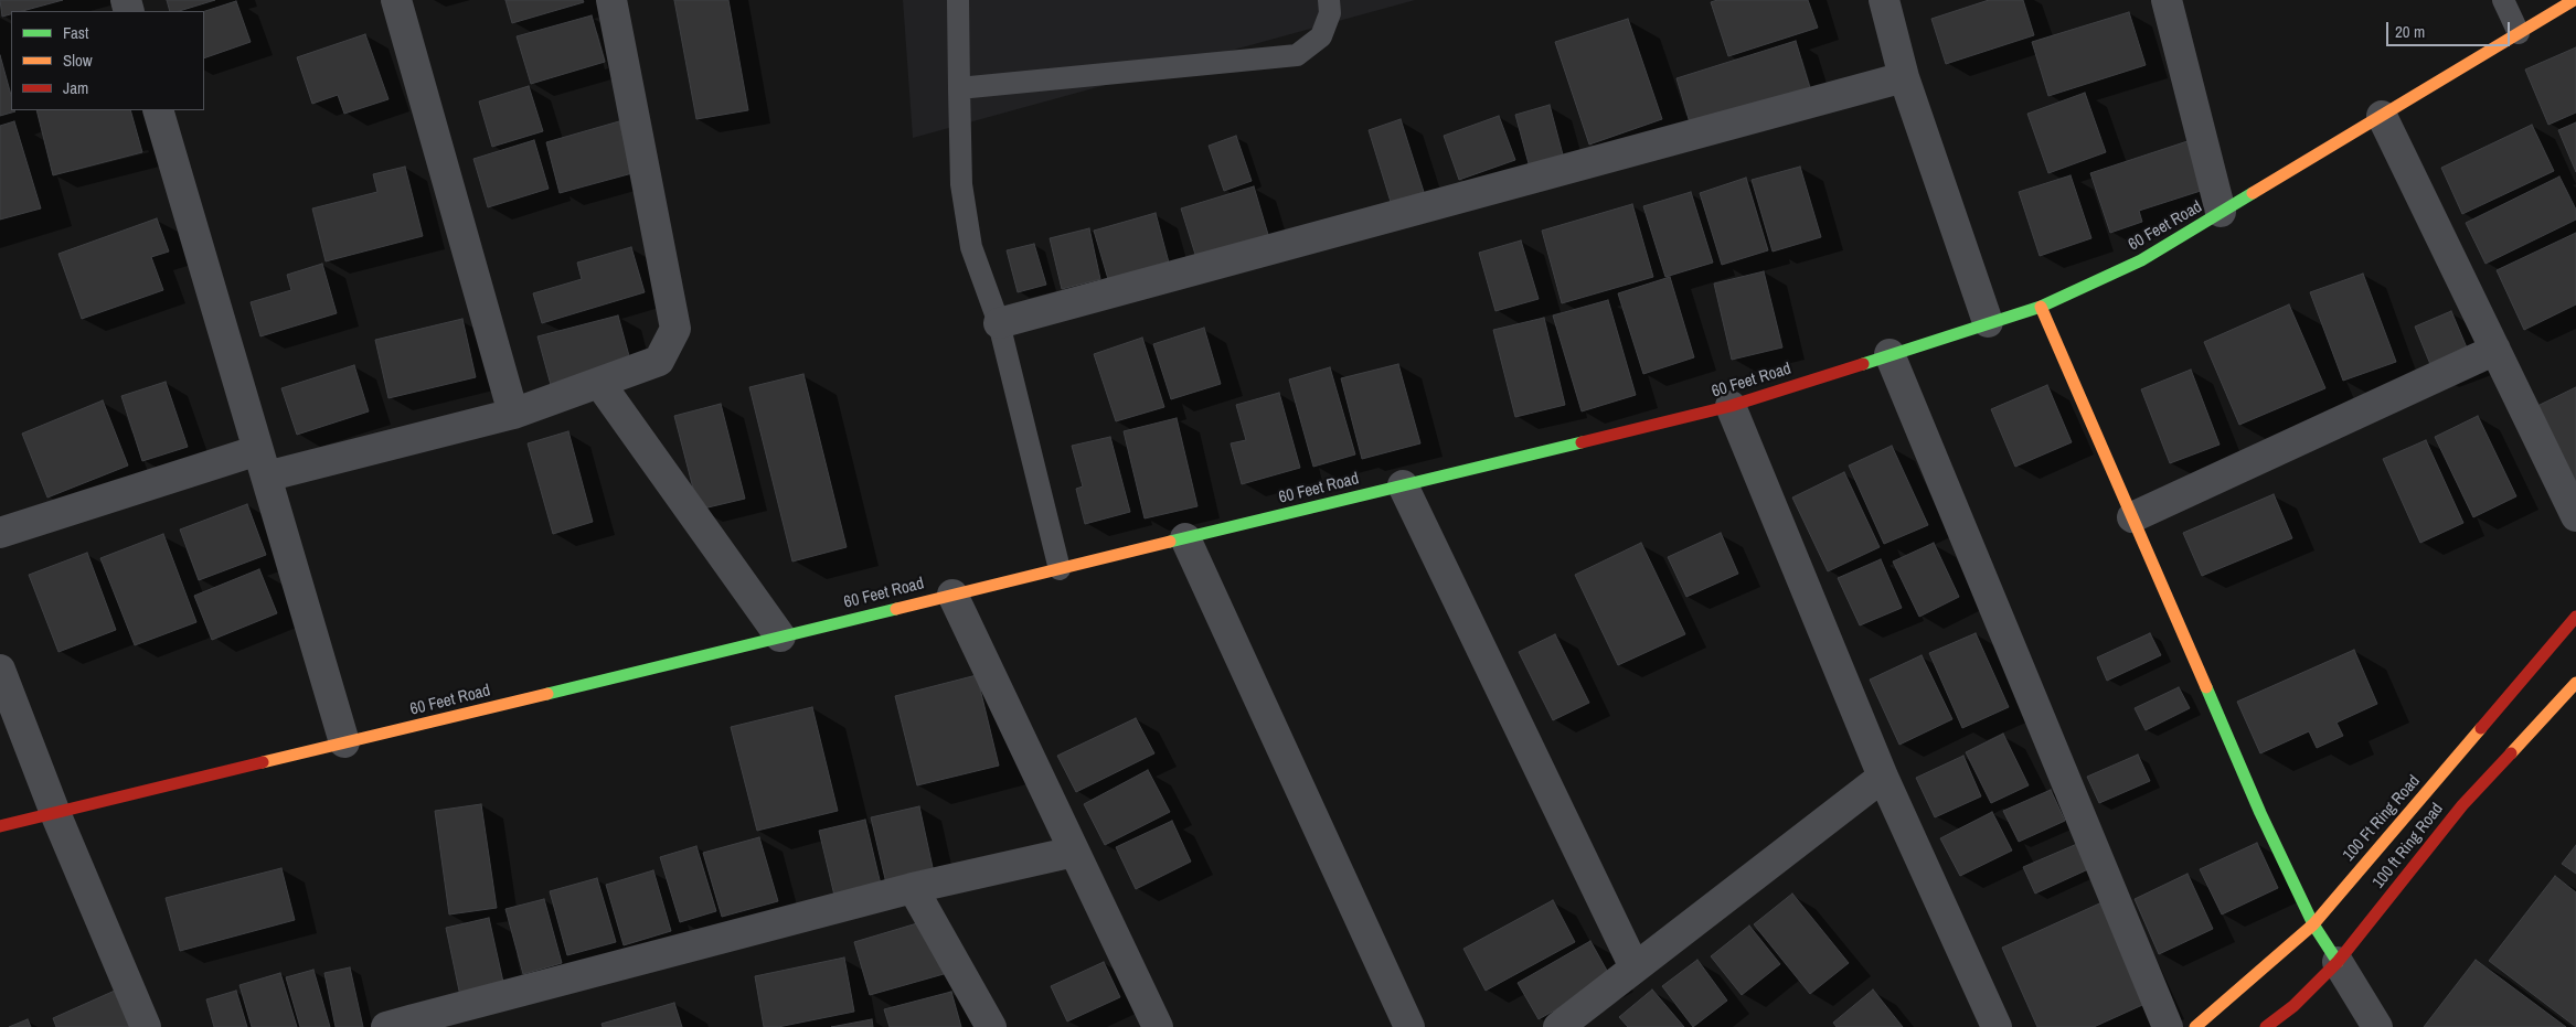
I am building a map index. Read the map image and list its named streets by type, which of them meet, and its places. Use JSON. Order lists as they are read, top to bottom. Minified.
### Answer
{"streets":{"street":["60 Feet Road","100 Ft Ring Road","100 ft Ring Road"]},"legend":["Fast","Slow","Jam"],"scale_bar":"20 m"}
